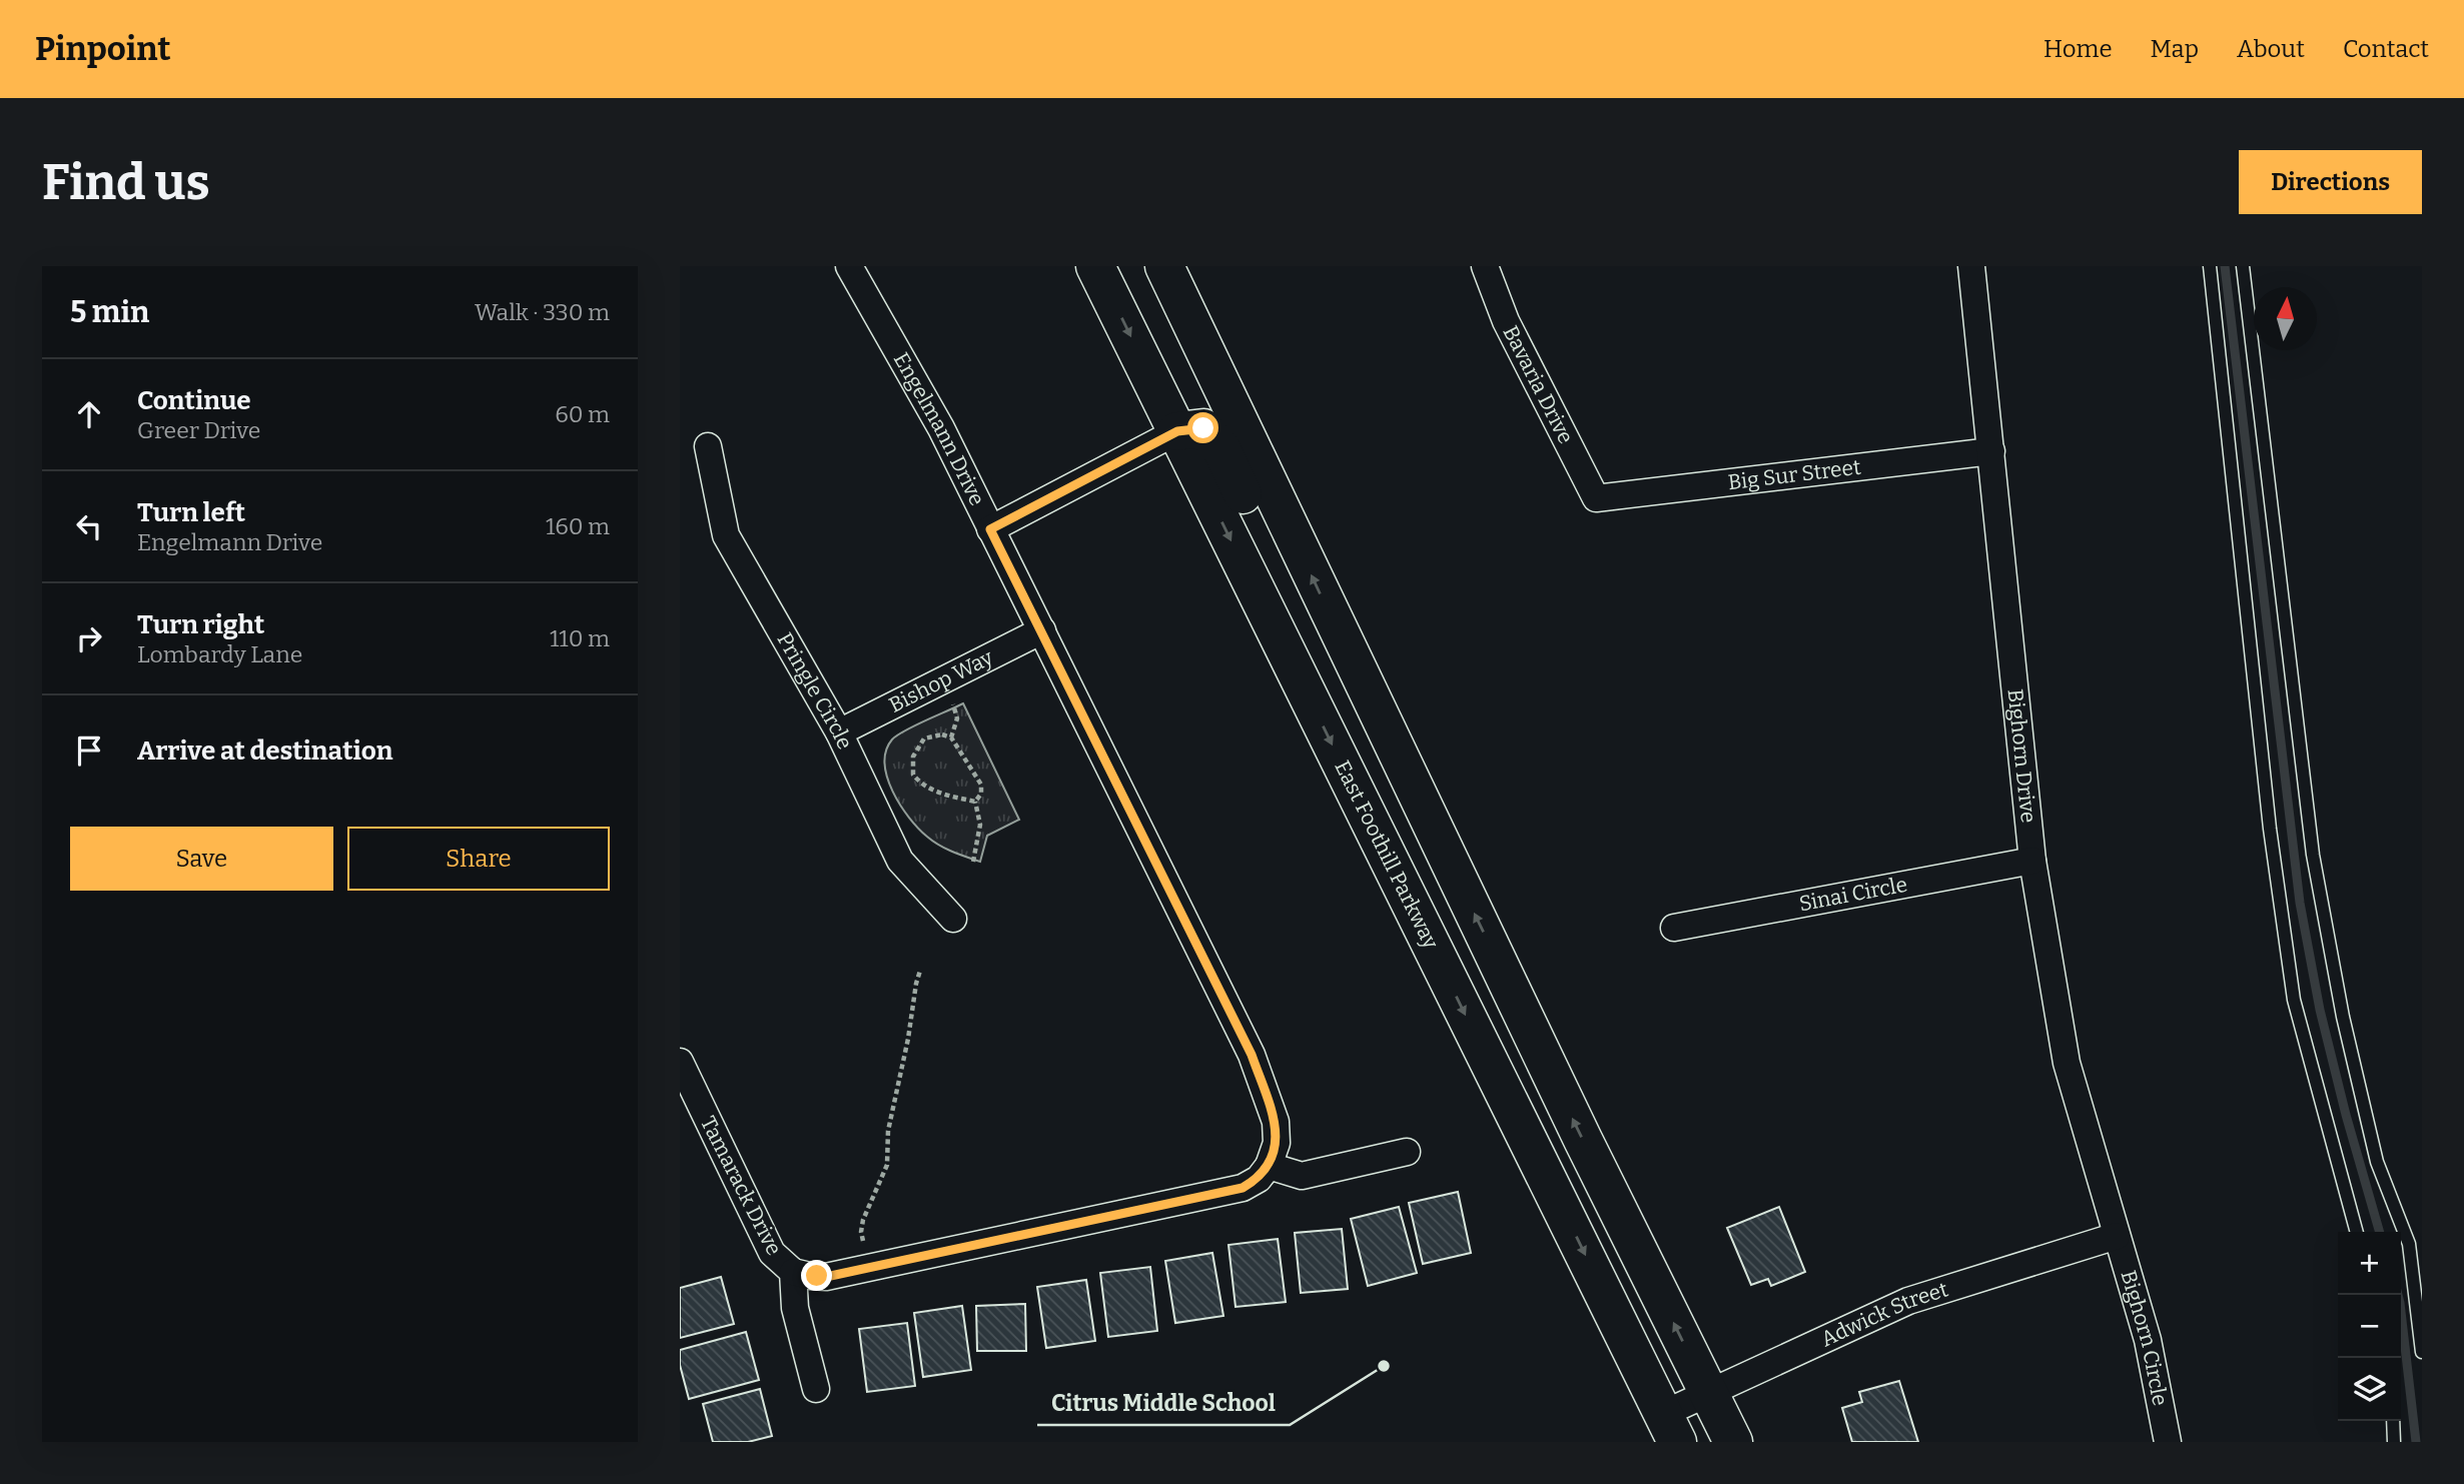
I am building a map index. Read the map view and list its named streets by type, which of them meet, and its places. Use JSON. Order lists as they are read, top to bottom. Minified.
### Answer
{"streets":{"main road":["East Foothill Parkway"],"street":["Bavaria Drive","Engelmann Drive","Big Sur Street","Bishop Way","Pringle Circle","Bighorn Drive","Sinai Circle","Tamarack Drive","Adwick Street","Bighorn Circle"]},"crossings":[["Bavaria Drive","Big Sur Street"],["Engelmann Drive","Bishop Way"],["Big Sur Street","Bighorn Drive"],["Bishop Way","Pringle Circle"],["Bighorn Drive","Sinai Circle"],["Bighorn Drive","Adwick Street"],["Bighorn Drive","Bighorn Circle"],["East Foothill Parkway","Adwick Street"],["Adwick Street","Bighorn Circle"]],"places":["Citrus Middle School"],"north":"top","page":{"header":"Pinpoint","nav":["Home","Map","About","Contact"],"buttons":["Directions",["Save","Share"]],"title":"Find us","heading":["5 min","Walk · 330 m"],"list":[["Continue","Greer Drive","60 m"],["Turn left","Engelmann Drive","160 m"],["Turn right","Lombardy Lane","110 m"],"Arrive at destination"],"map_buttons":["+","−"]}}
